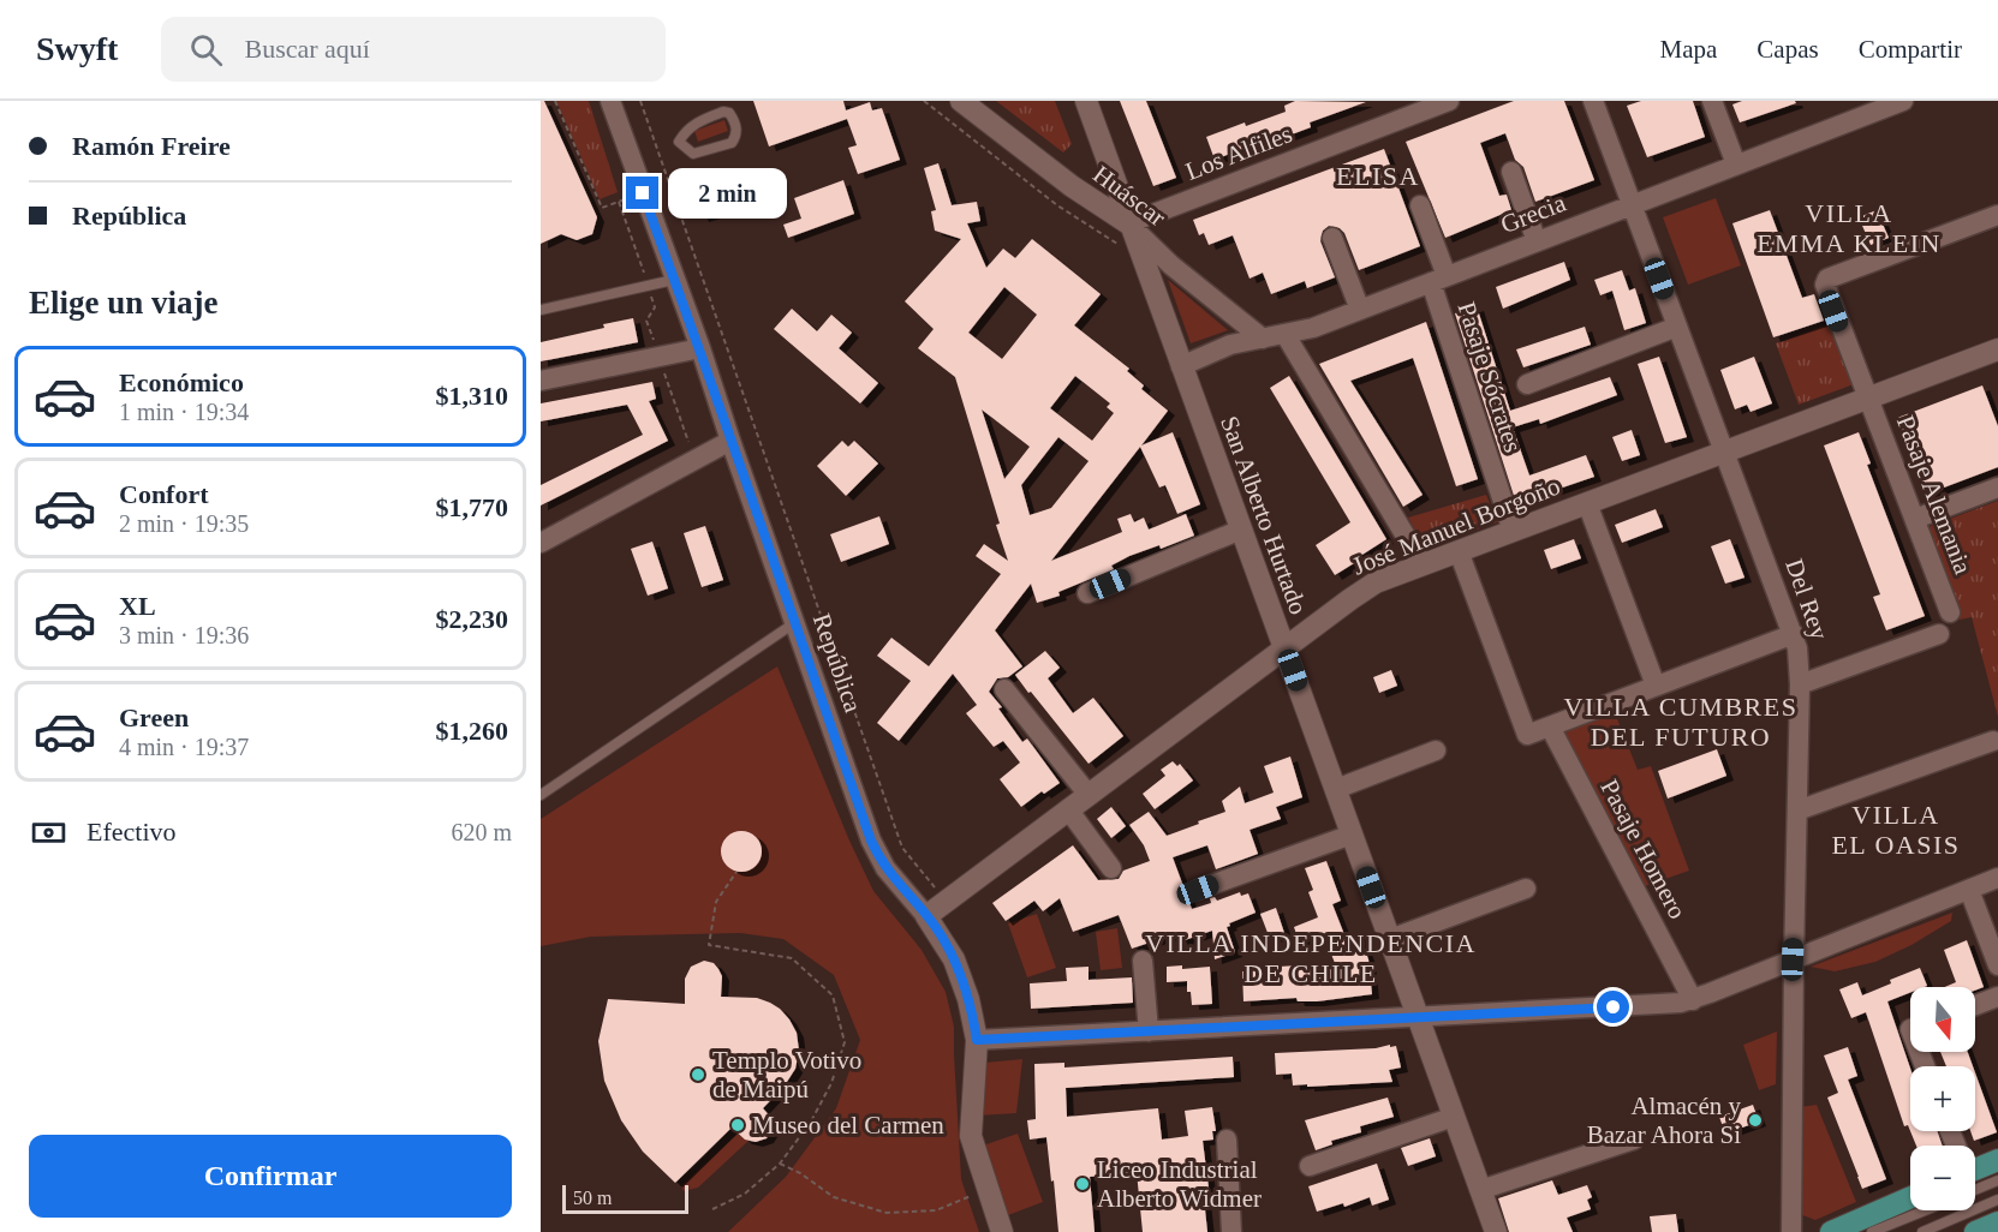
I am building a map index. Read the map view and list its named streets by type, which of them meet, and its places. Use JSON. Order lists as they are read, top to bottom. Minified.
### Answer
{"streets":{"street":["Los Alfiles","Huáscar","Grecia","Pasaje Sócrates","Pasaje Alemania","San Alberto Hurtado","José Manuel Borgoño","Del Rey","República","Pasaje Homero"]},"crossings":[["Los Alfiles","Huáscar"],["Los Alfiles","San Alberto Hurtado"],["Huáscar","Grecia"],["Huáscar","San Alberto Hurtado"],["Grecia","Pasaje Sócrates"],["Grecia","San Alberto Hurtado"],["Grecia","Del Rey"],["Pasaje Sócrates","José Manuel Borgoño"],["Pasaje Alemania","José Manuel Borgoño"],["San Alberto Hurtado","José Manuel Borgoño"],["José Manuel Borgoño","Del Rey"],["José Manuel Borgoño","República"]],"districts":["ELISA","VILLA EMMA KLEIN","VILLA CUMBRES DEL FUTURO","VILLA EL OASIS","VILLA INDEPENDENCIA DE CHILE"],"places":["Templo Votivo de Maipú","Almacén y Bazar Ahora Si","Museo del Carmen","Liceo Industrial Alberto Widmer"],"scale_bar":"50 m","north":"bottom","page":{"header":"Swyft","search":"Buscar aquí","nav":["Mapa","Capas","Compartir"],"banner":["Ramón Freire","República"],"bubble":"2 min","heading":"Elige un viaje","list":[{"name":"Económico","note":"1 min · 19:34","value":"$1,310"},{"name":"Confort","note":"2 min · 19:35","value":"$1,770"},{"name":"XL","note":"3 min · 19:36","value":"$2,230"},{"name":"Green","note":"4 min · 19:37","value":"$1,260"}],"pay":["Efectivo","620 m"],"map_buttons":["+","−"],"buttons":"Confirmar","scale":"50 m"}}
